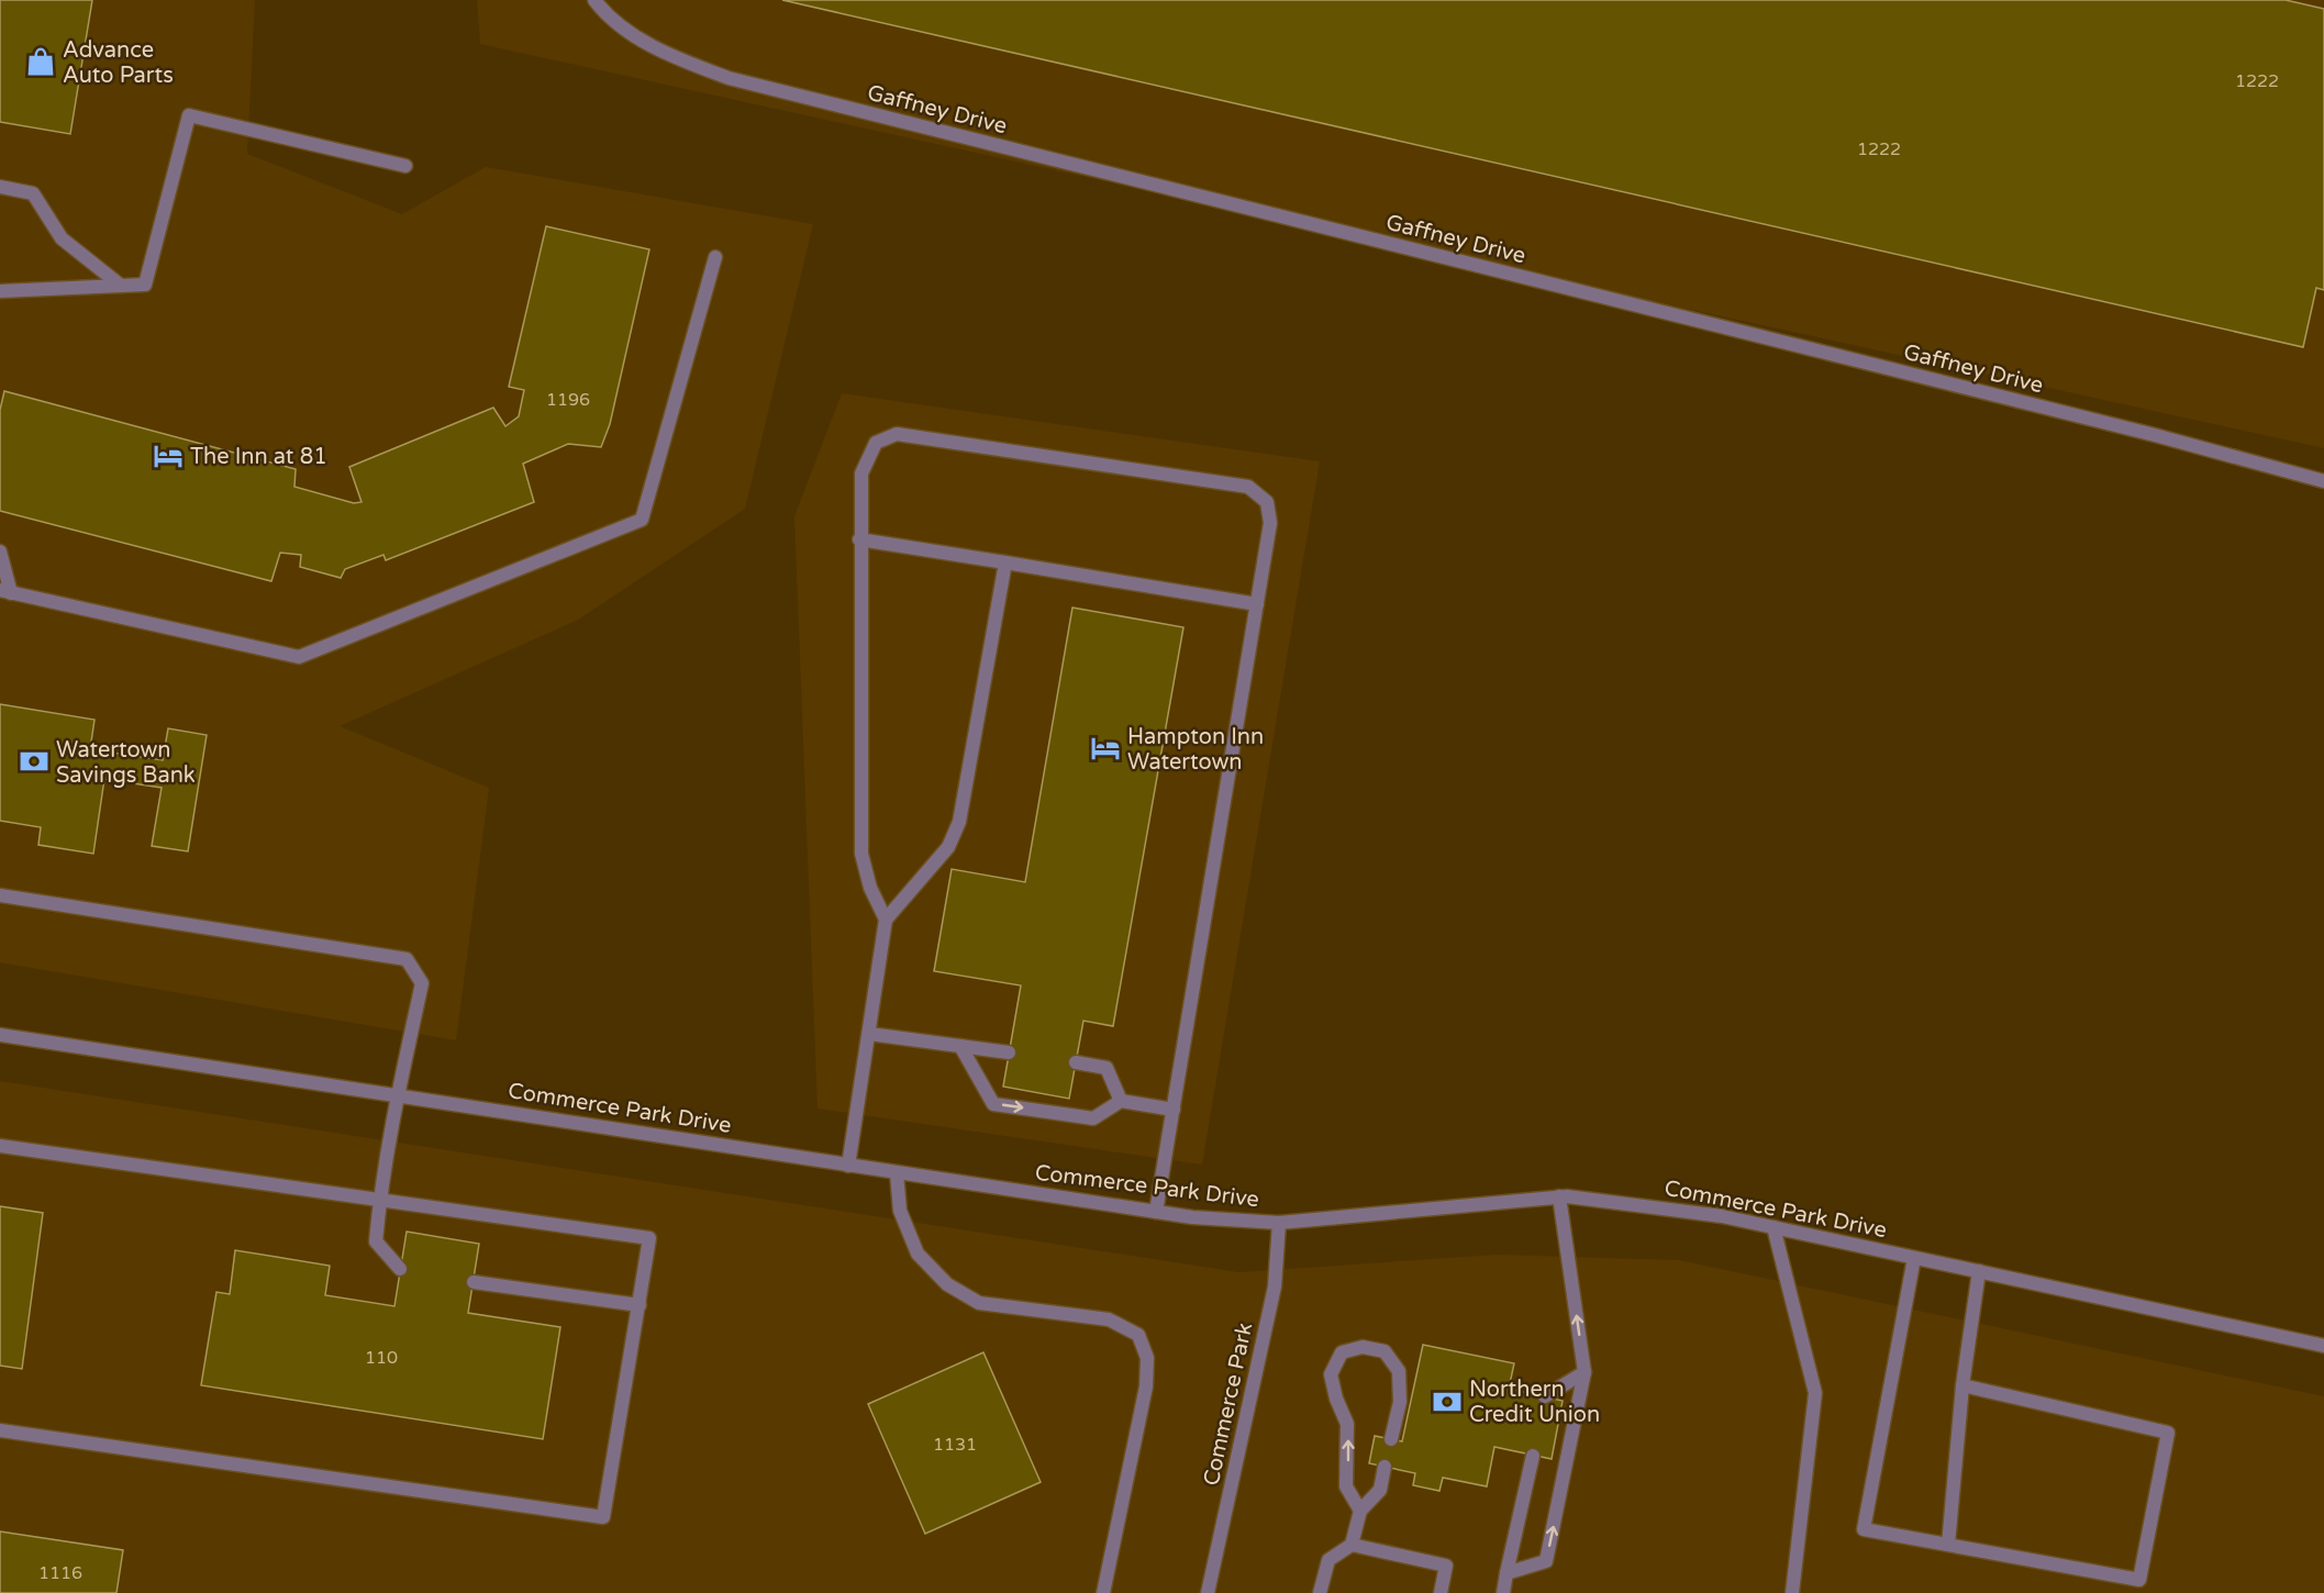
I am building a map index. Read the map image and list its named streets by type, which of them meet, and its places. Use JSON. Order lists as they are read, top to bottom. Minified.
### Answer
{"streets":{"street":["Gaffney Drive","Commerce Park Drive","Commerce Park"]},"crossings":[["Commerce Park Drive","Commerce Park"]],"places":{"shop":["Advance Auto Parts"],"hotel":["The Inn at 81","Hampton Inn Watertown"],"bank":["Watertown Savings Bank","Northern Credit Union"]},"house_numbers":["1222","1222","1196","110","1131","1116"]}
